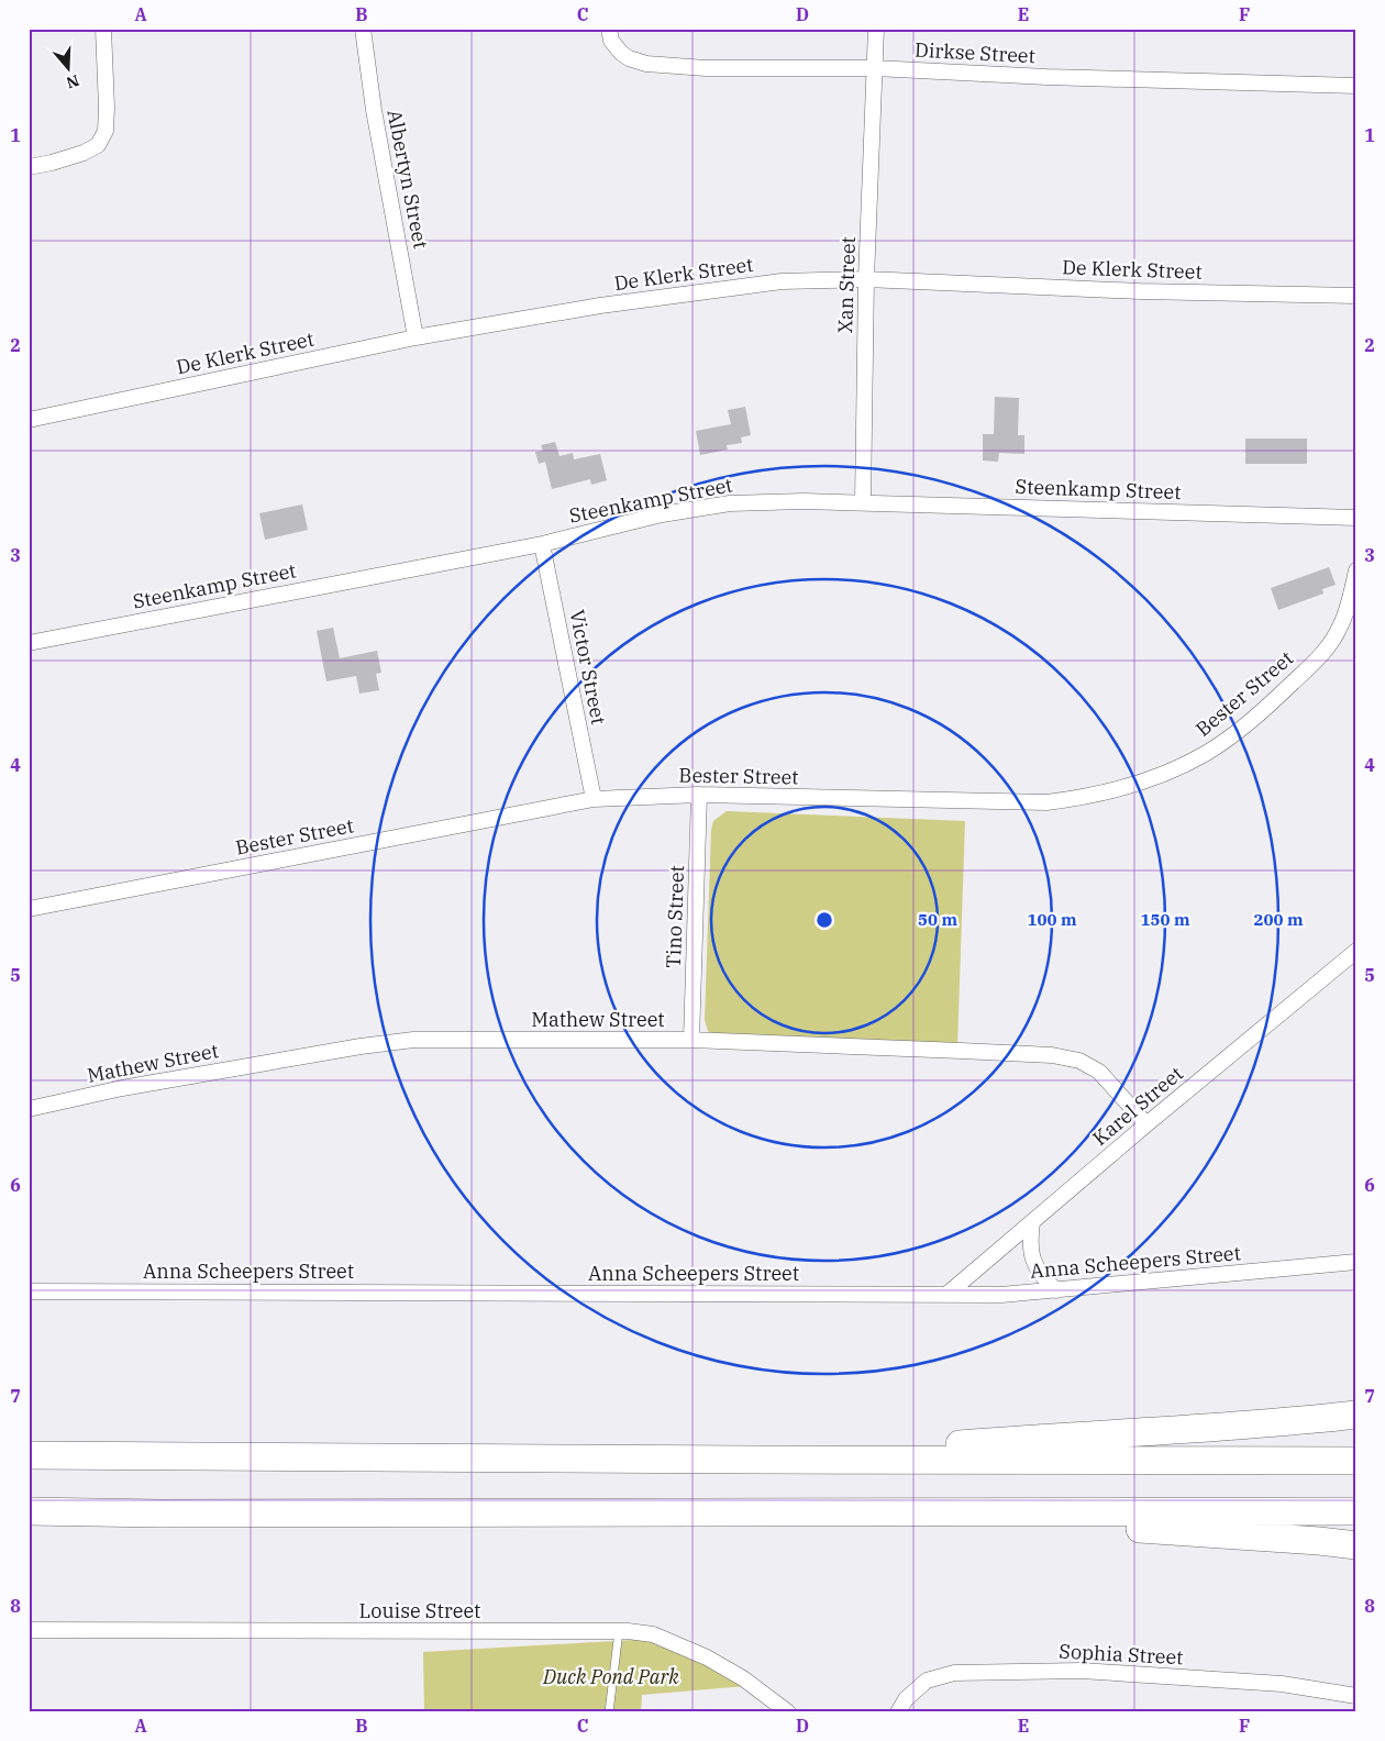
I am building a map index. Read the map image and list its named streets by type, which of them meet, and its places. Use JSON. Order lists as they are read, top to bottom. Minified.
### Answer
{"streets":{"street":["Dirkse Street","Albertyn Street","De Klerk Street","Xan Street","Steenkamp Street","Victor Street","Bester Street","Tino Street","Mathew Street","Karel Street","Anna Scheepers Street","Louise Street","Sophia Street"]},"crossings":[["Dirkse Street","Xan Street"],["Albertyn Street","De Klerk Street"],["De Klerk Street","Xan Street"],["Xan Street","Steenkamp Street"],["Steenkamp Street","Victor Street"],["Victor Street","Bester Street"],["Bester Street","Tino Street"],["Tino Street","Mathew Street"],["Mathew Street","Karel Street"],["Karel Street","Anna Scheepers Street"]],"parks":["Duck Pond Park"],"north":"bottom","grid":{"columns":["A","B","C","D","E","F"],"rows":["1","2","3","4","5","6","7","8"]},"rings":["50 m","100 m","150 m","200 m"]}
